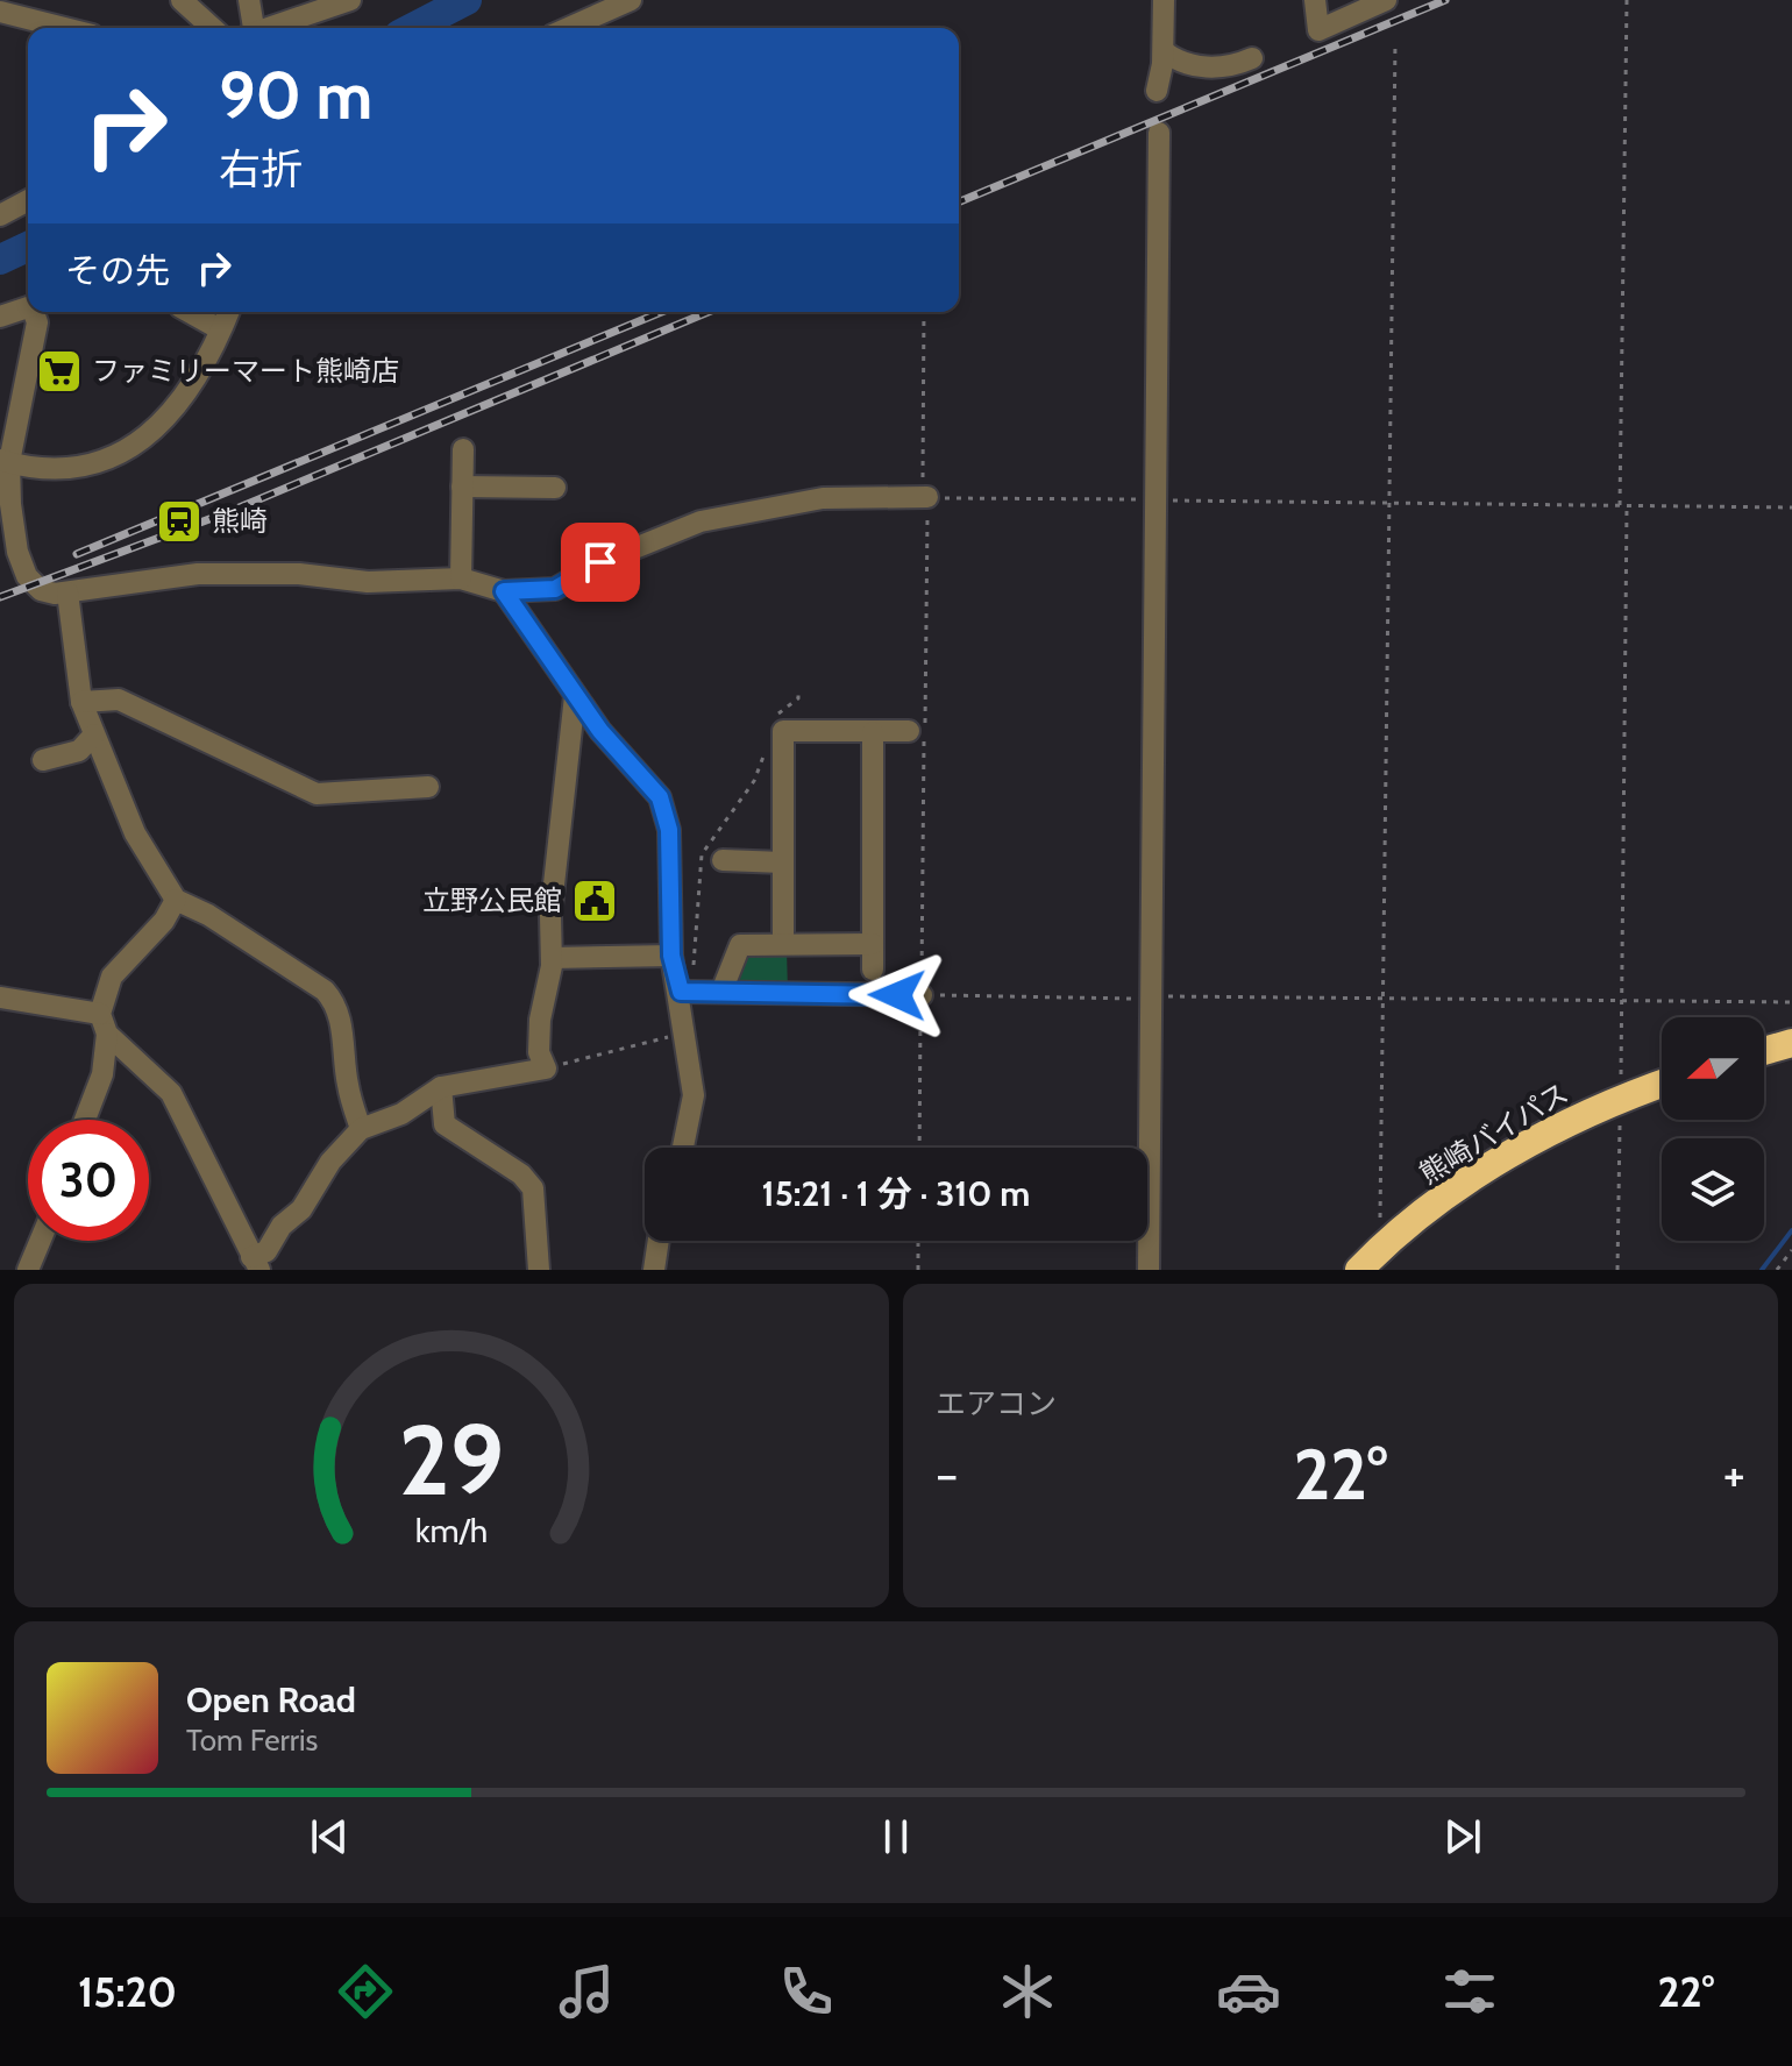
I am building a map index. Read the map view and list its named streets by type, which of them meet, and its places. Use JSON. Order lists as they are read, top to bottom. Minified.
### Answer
{"streets":{"highway":["熊崎バイパス"]},"places":{"supermarket":["ファミリーマート熊崎店"],"station":["熊崎"],"public building":["立野公民館"]},"north":"left","page":{"turn":["90 m","右折"],"then":"その先","limit":"30","trip":"15:21 · 1 分 · 310 m","tile":"エアコン","heat":["−","22°","+"],"song":["Open Road","Tom Ferris"],"tabs":["15:20","22°"],"gauge":["29","km/h"]}}
